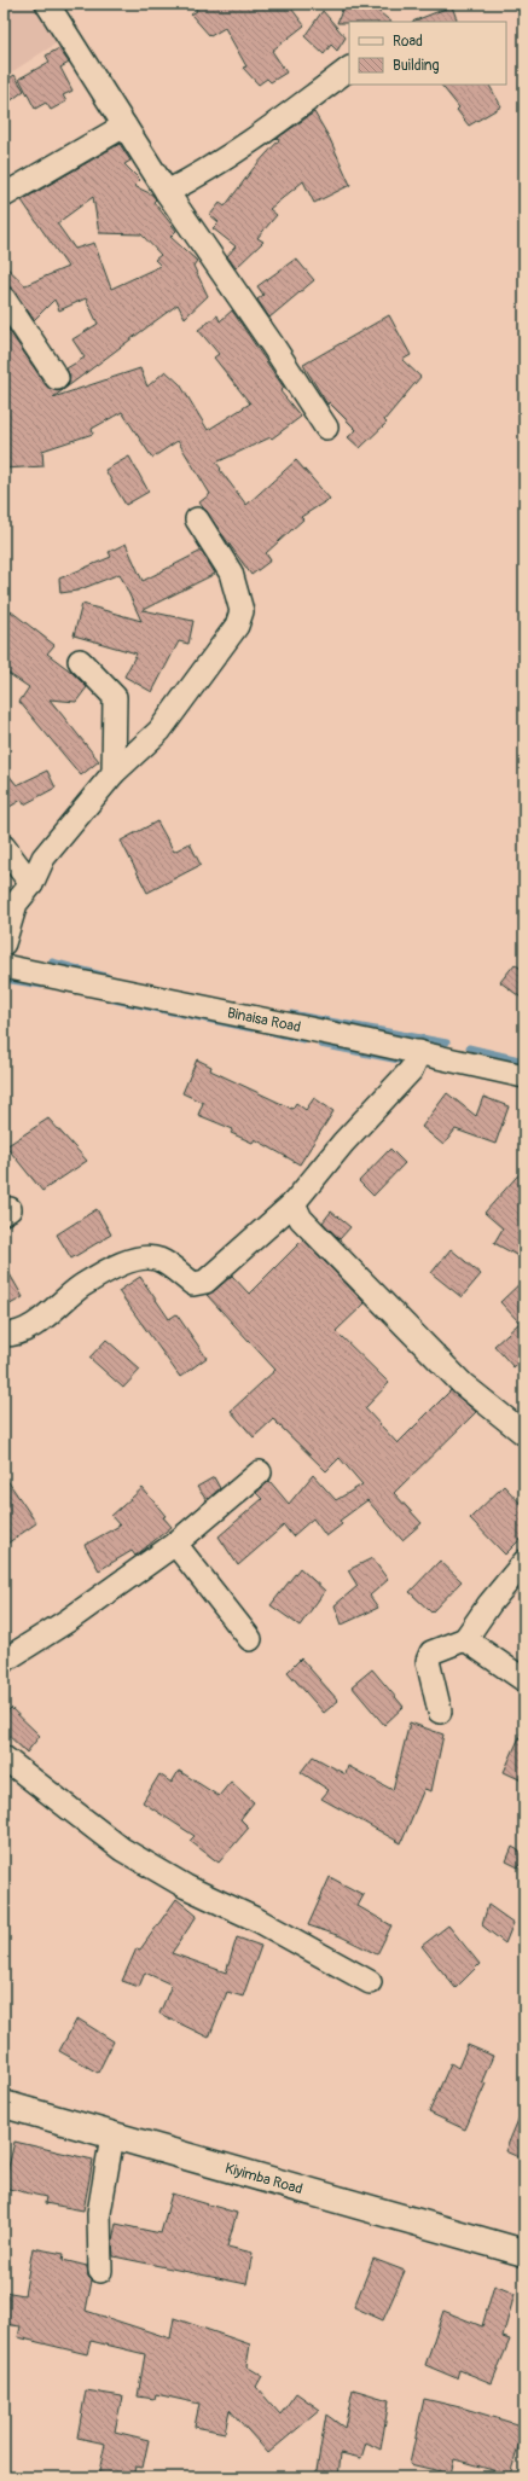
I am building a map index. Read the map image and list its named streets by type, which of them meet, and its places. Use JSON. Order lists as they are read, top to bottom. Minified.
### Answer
{"streets":{"street":["Binaisa Road","Kiyimba Road"]},"legend":["Road","Building"]}
